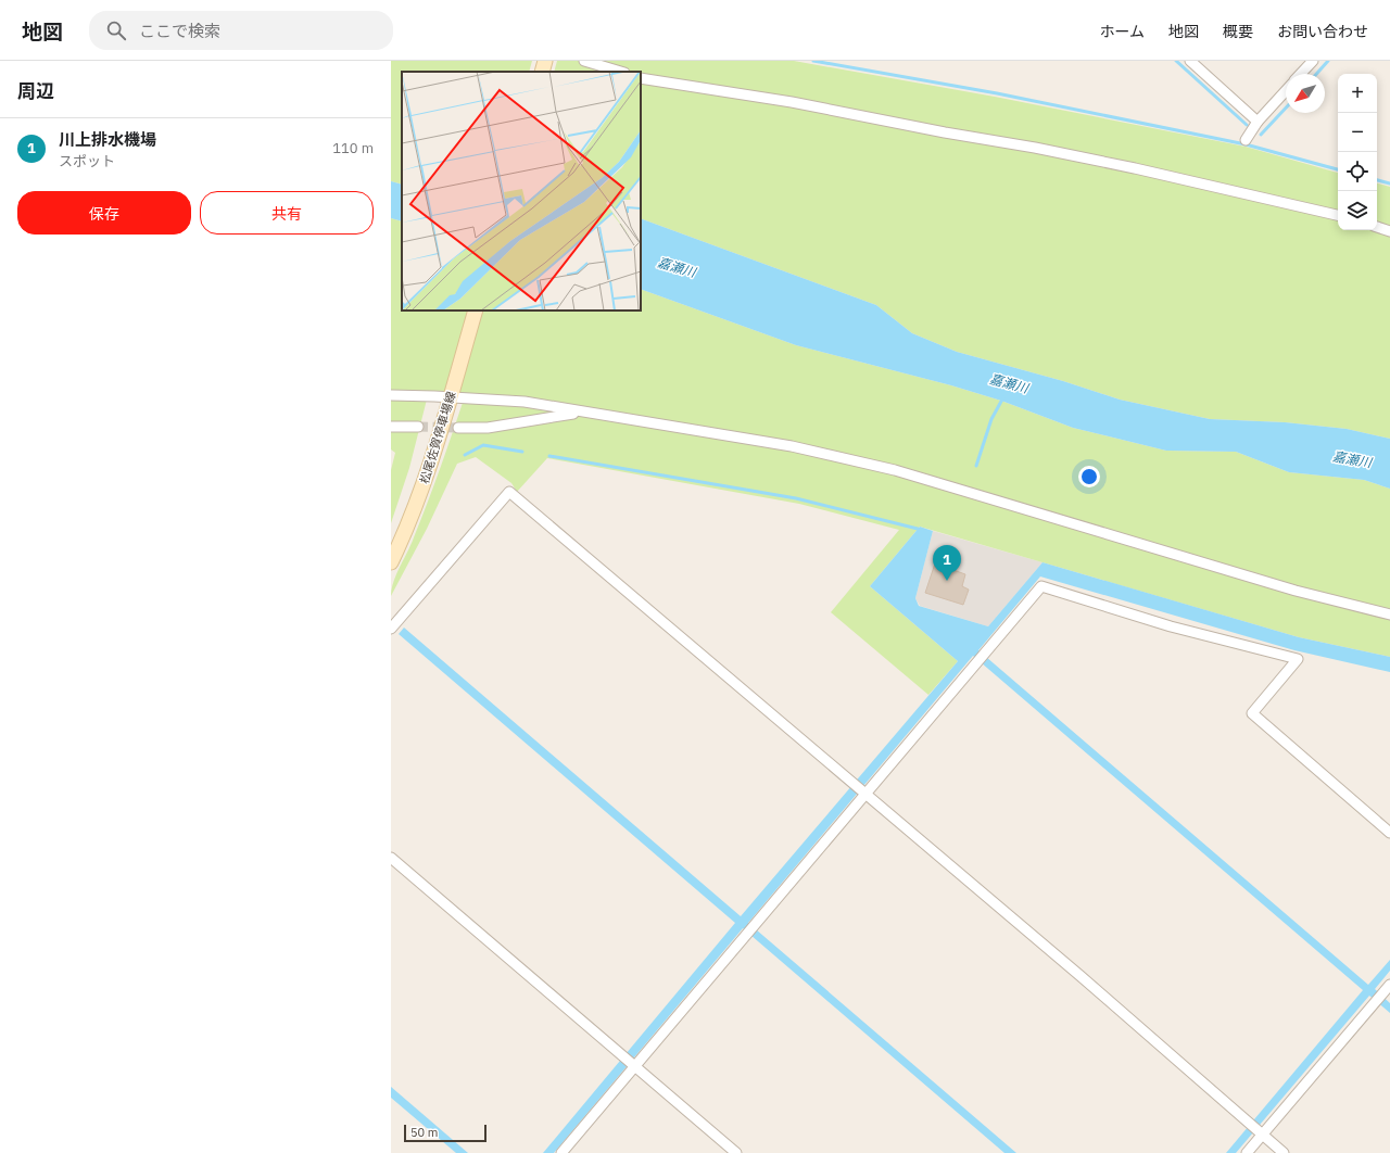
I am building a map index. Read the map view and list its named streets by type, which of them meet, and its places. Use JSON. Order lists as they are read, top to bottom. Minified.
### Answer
{"streets":{"main road":["松尾佐賀停車場線"]},"water":["嘉瀬川"],"scale_bar":"50 m","north":"bottom left","page":{"header":"地図","search":"ここで検索","nav":["ホーム","地図","概要","お問い合わせ"],"heading":"周辺","map_buttons":["+","−"],"list":[{"mark":"1","name":"川上排水機場","note":"スポット","value":"110 m"}],"buttons":["保存","共有"],"pins":"1","scale":"50 m"}}
